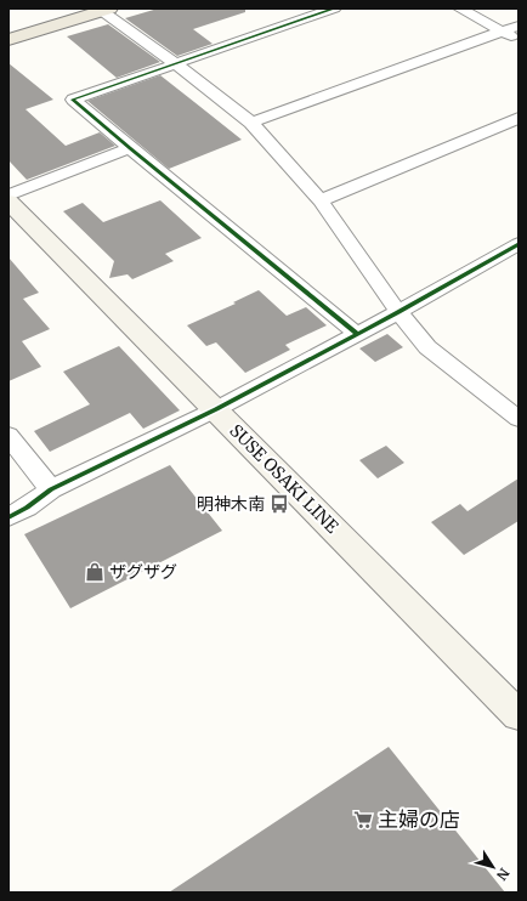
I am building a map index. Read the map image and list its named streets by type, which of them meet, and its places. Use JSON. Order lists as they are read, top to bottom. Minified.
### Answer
{"streets":{"main road":["SUSE OSAKI LINE"]},"places":{"bus stop":["明神木南"],"shop":["ザグザグ"],"supermarket":["主婦の店"]},"north":"bottom right"}
